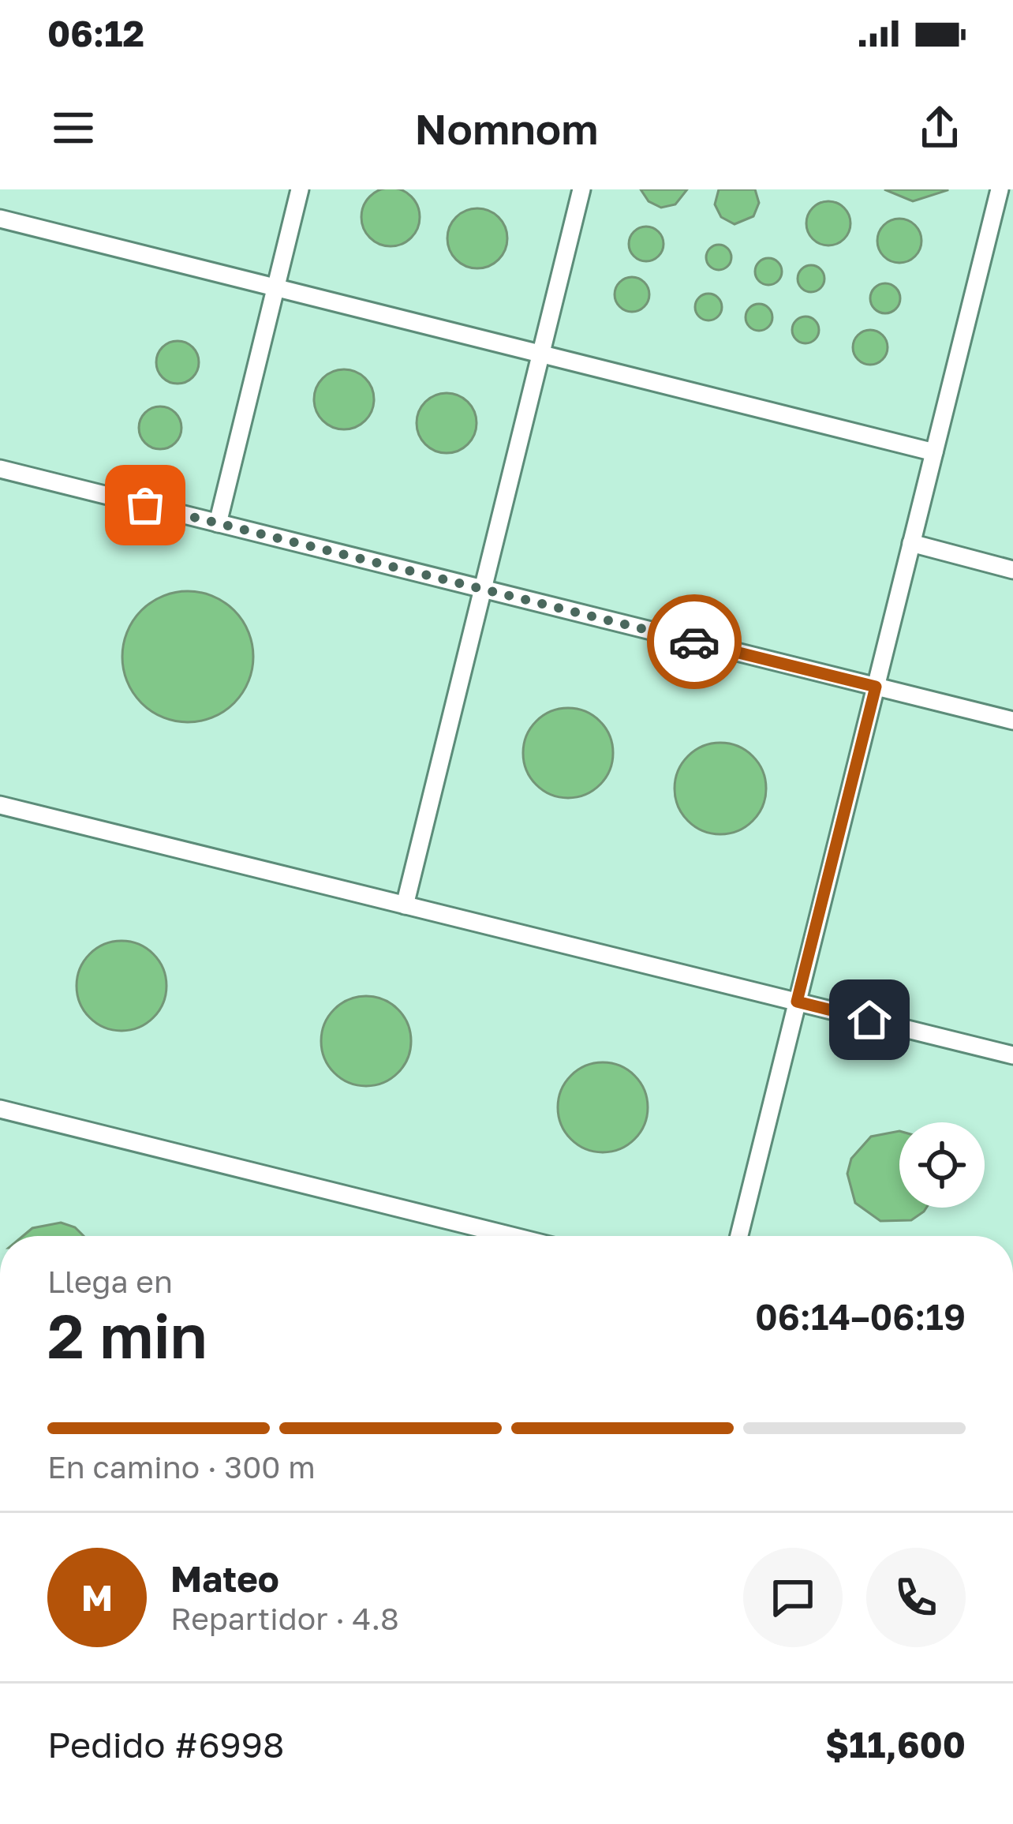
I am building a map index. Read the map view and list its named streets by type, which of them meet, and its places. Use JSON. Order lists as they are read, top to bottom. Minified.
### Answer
{"page":{"status":"06:12","header":"Nomnom","heading":["2 min","Llega en","06:14–06:19"],"panel":["Mateo","Repartidor · 4.8","Pedido #6998","$11,600"],"bar":"En camino · 300 m","round":"M"}}
